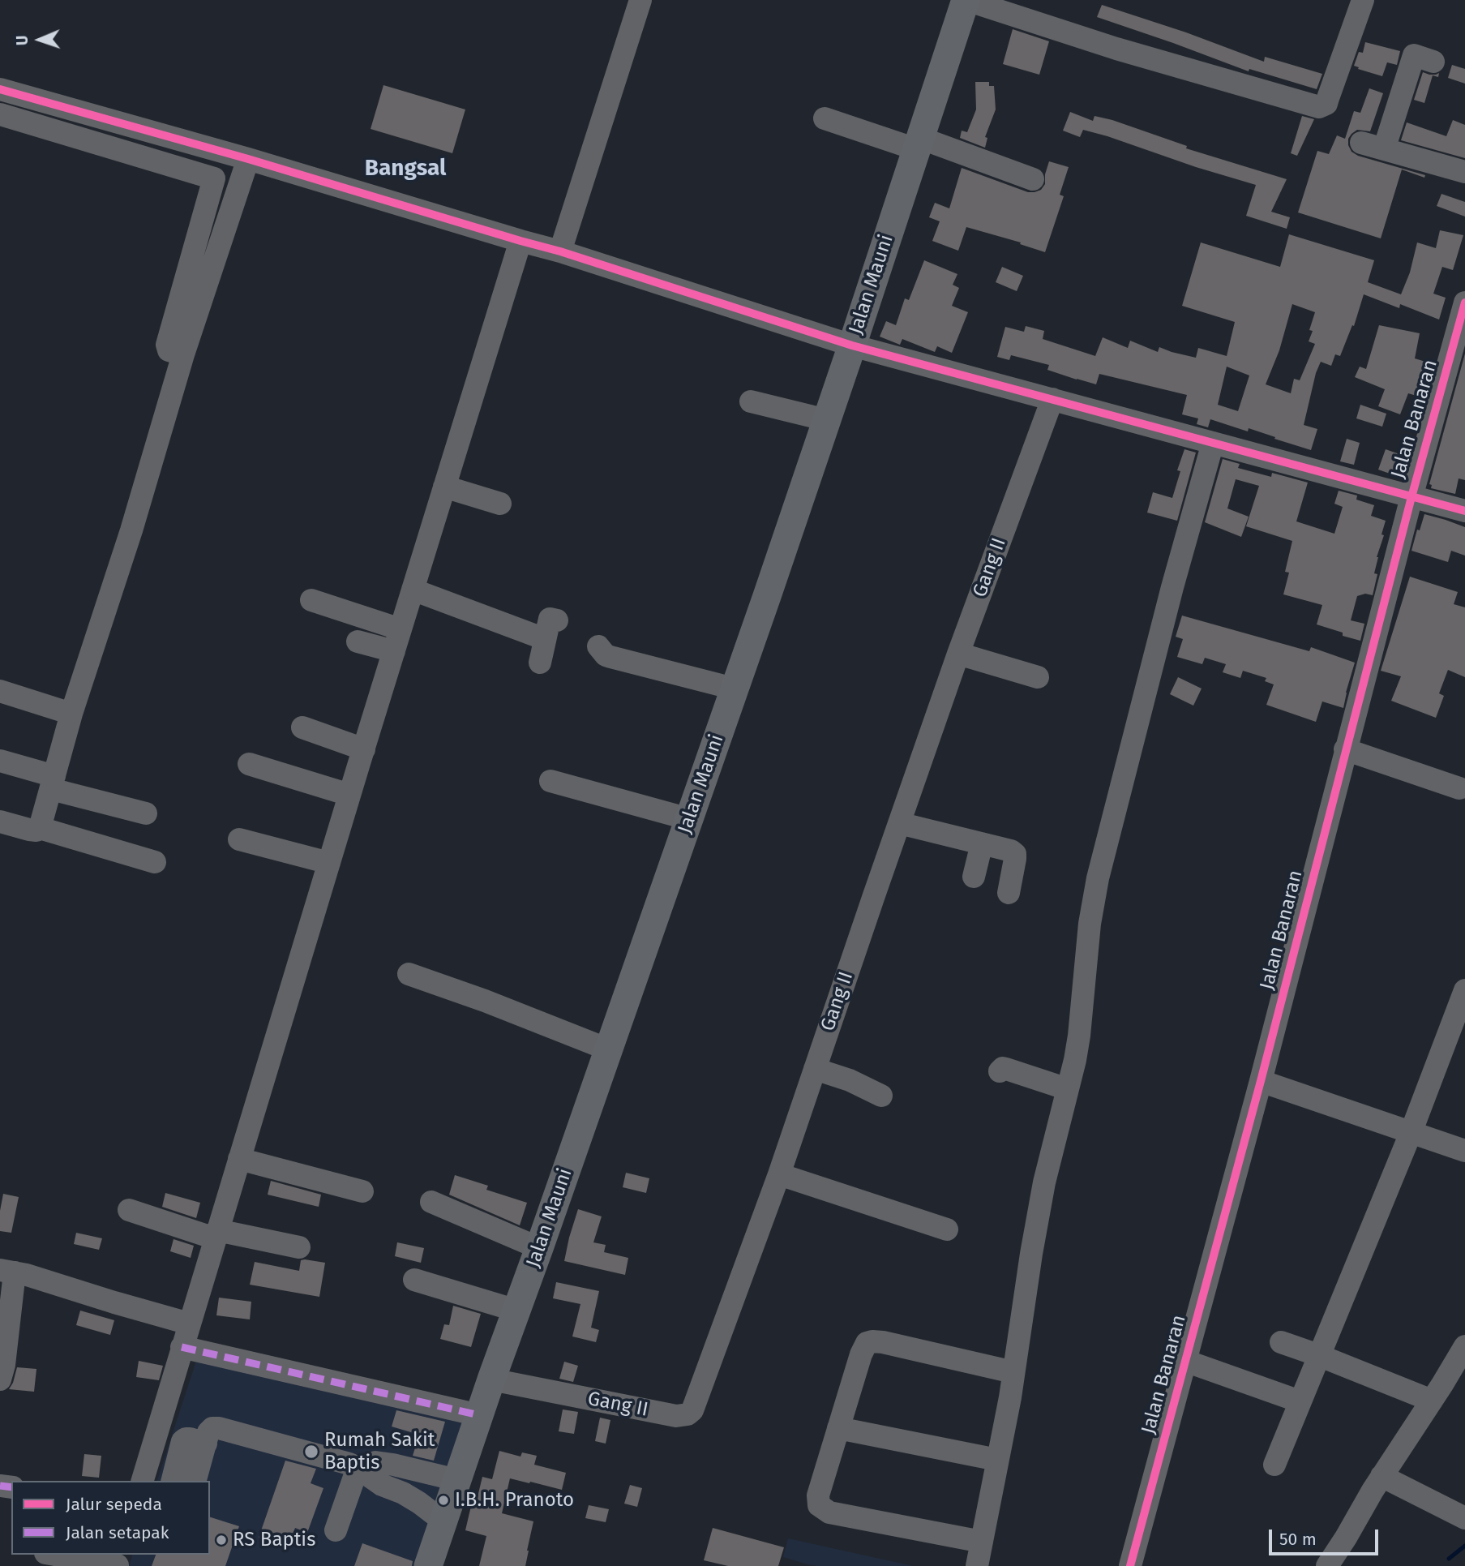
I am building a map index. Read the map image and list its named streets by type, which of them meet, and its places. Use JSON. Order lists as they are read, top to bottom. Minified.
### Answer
{"streets":{"main road":["Jalan Mauni"],"street":["Jalan Banaran","Gang II"]},"crossings":[["Jalan Mauni","Gang II"]],"districts":["Bangsal"],"places":["Rumah Sakit Baptis","I.B.H. Pranoto","RS Baptis"],"legend":["Jalur sepeda","Jalan setapak"],"scale_bar":"50 m","north":"left"}
